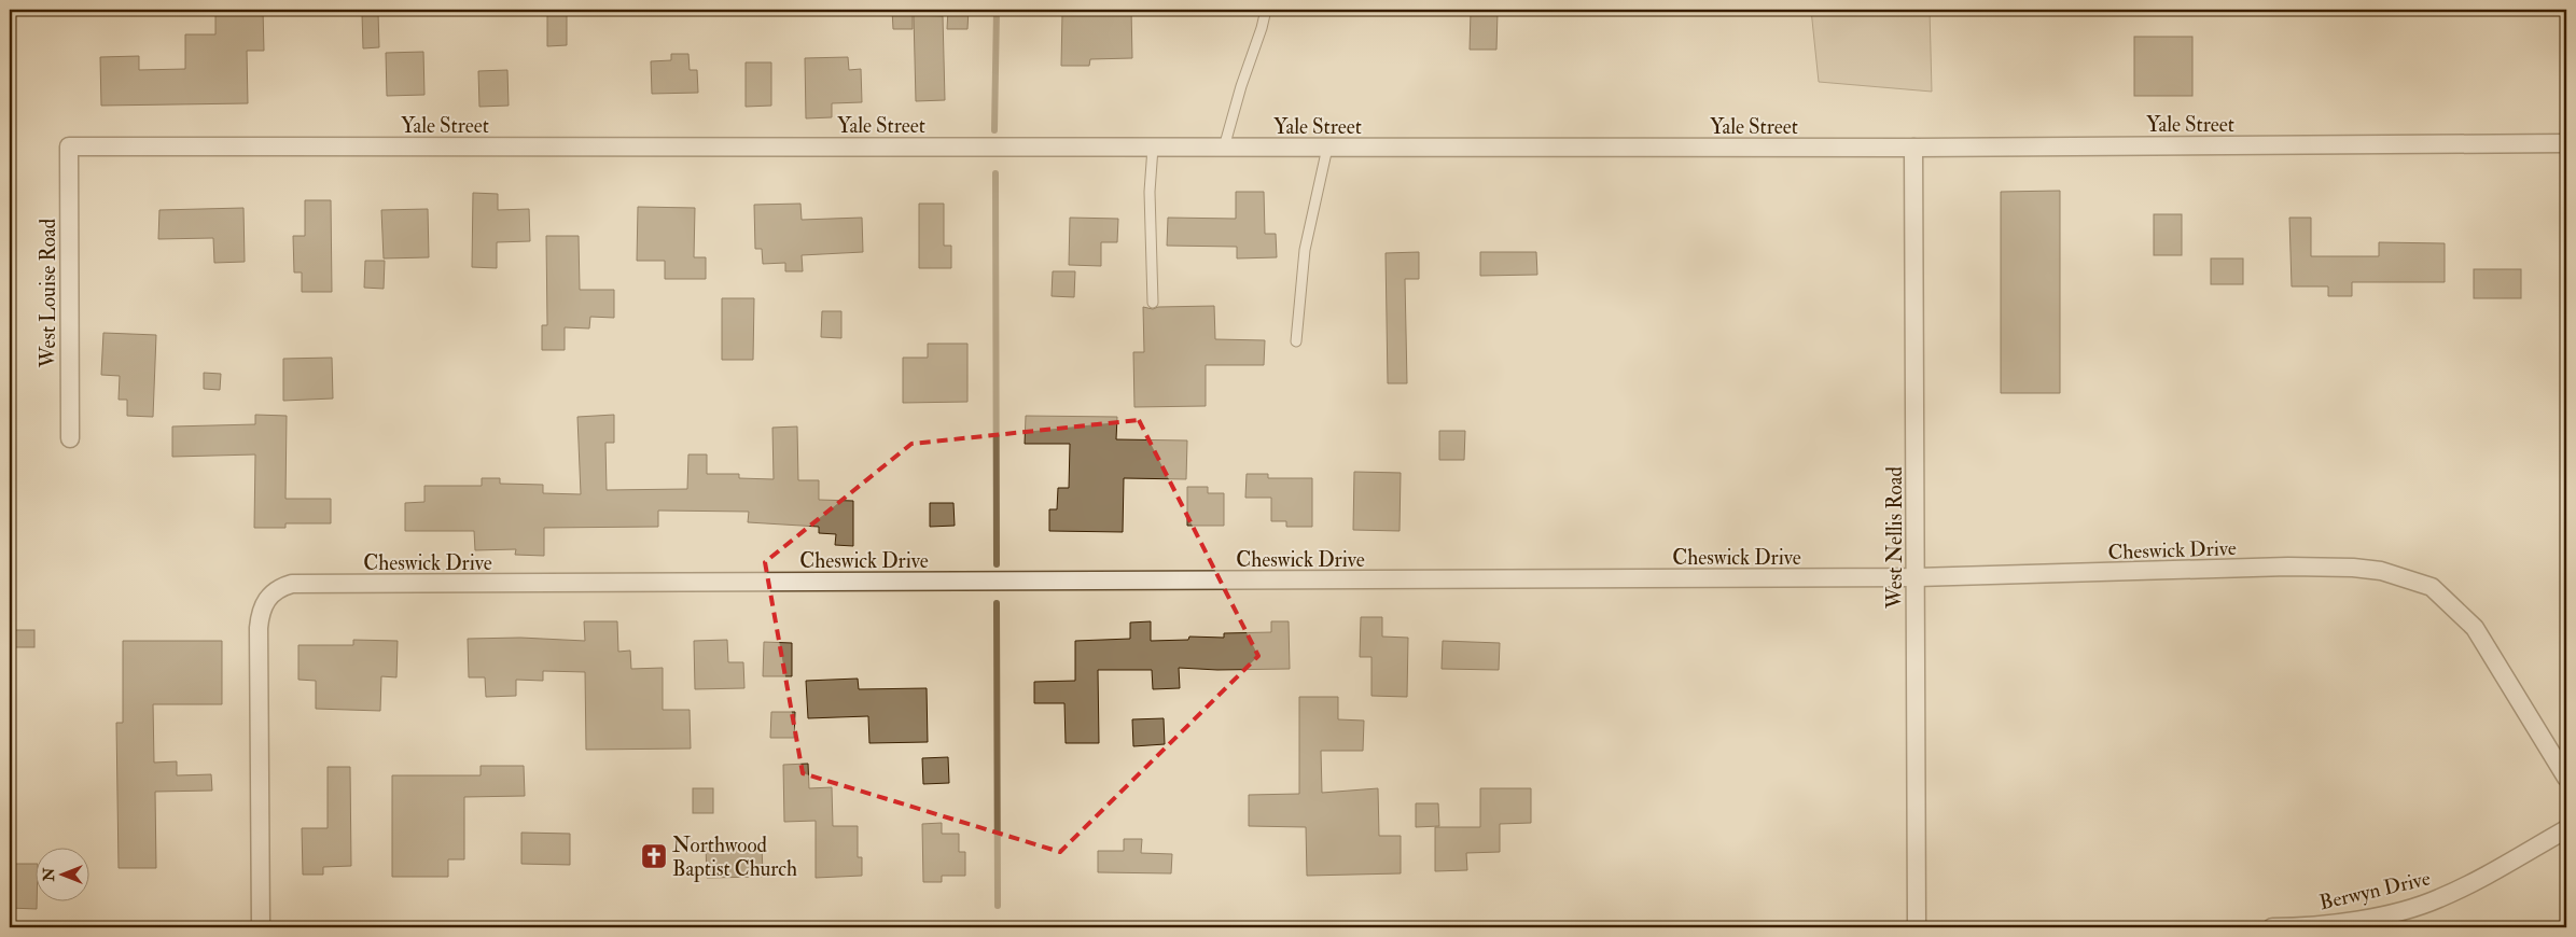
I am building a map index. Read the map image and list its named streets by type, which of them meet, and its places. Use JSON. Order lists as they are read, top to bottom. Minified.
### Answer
{"streets":{"street":["Yale Street","West Louise Road","West Nellis Road","Cheswick Drive","Berwyn Drive"]},"crossings":[["Yale Street","West Louise Road"],["Yale Street","West Nellis Road"],["West Nellis Road","Cheswick Drive"]],"places":{"church":["Northwood Baptist Church"]},"north":"left"}
